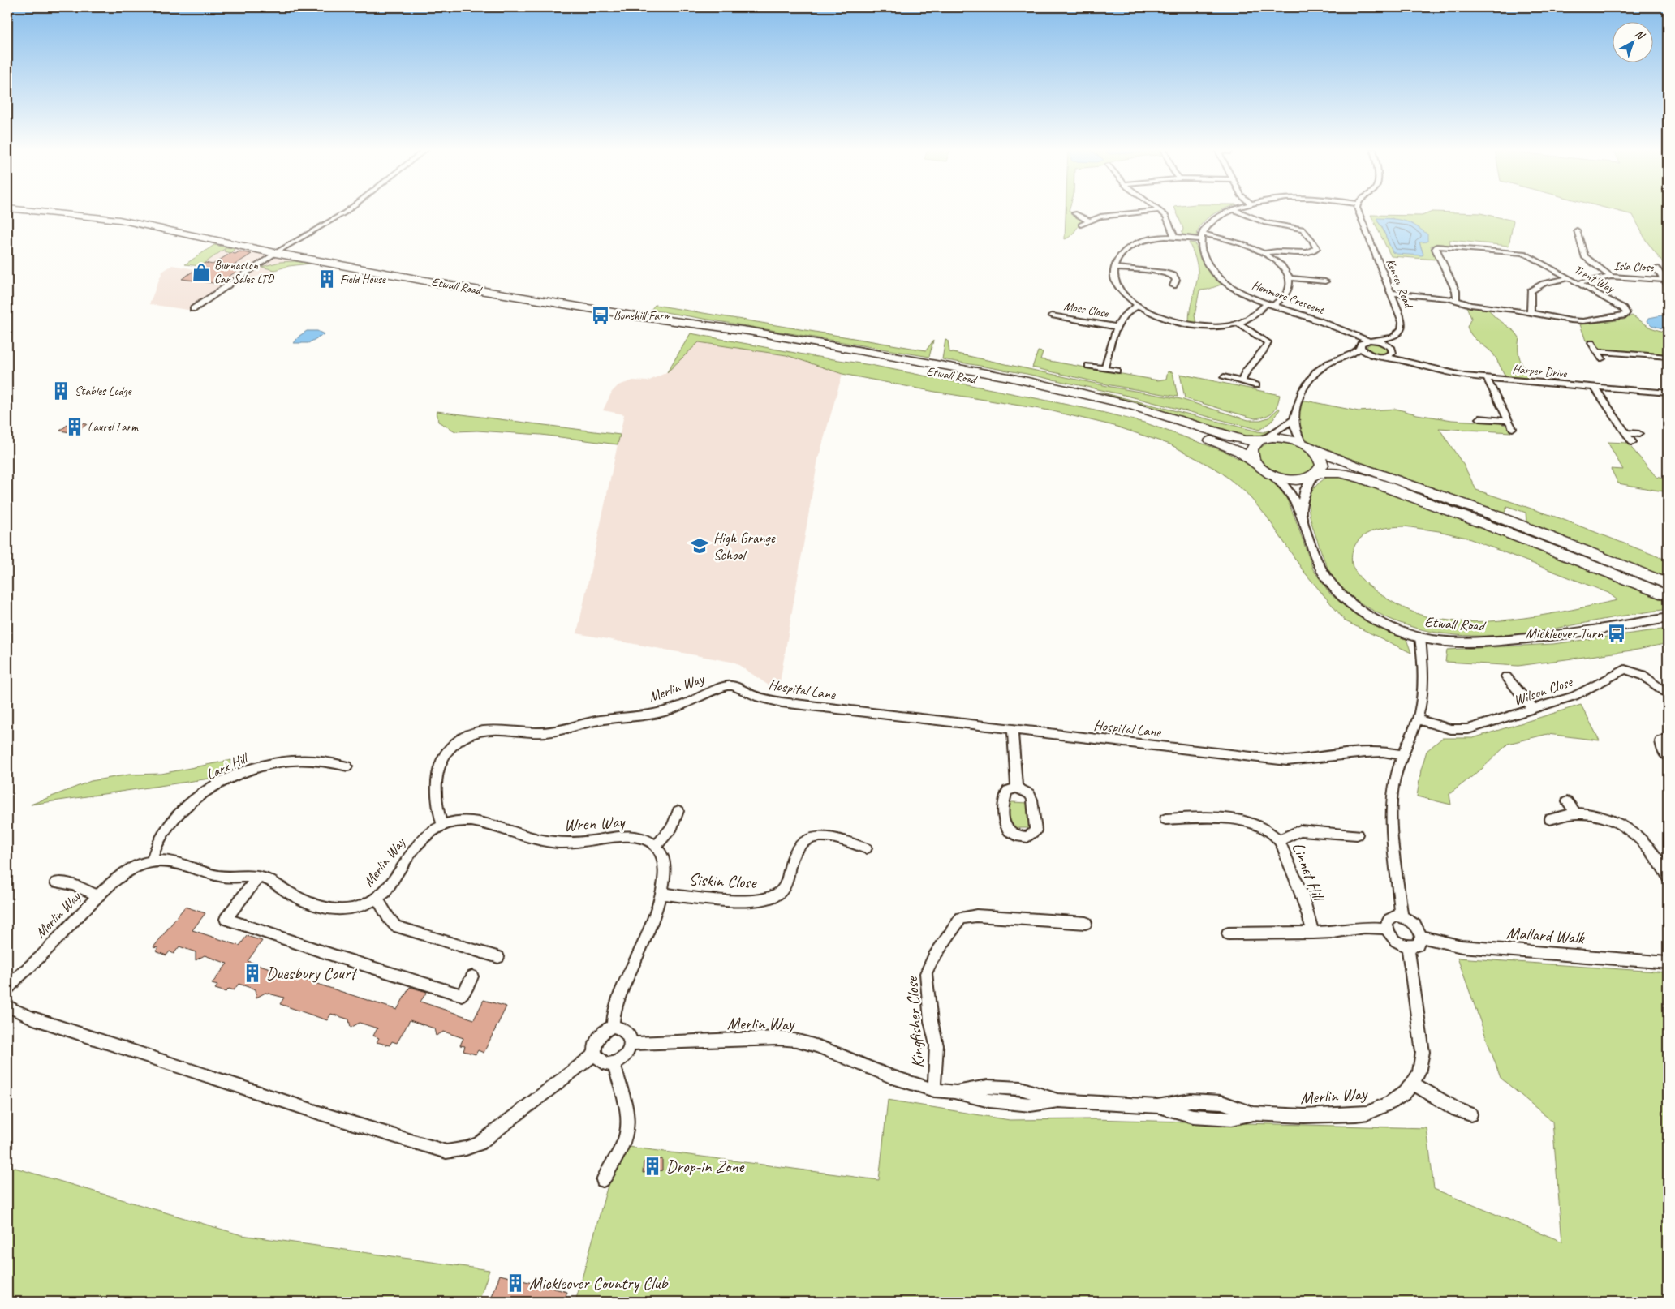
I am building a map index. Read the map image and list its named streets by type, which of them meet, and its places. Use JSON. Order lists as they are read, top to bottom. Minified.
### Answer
{"streets":{"highway":["Etwall Road"],"street":["Isla Close","Trent Way","Kensey Road","Henmore Crescent","Moss Close","Harper Drive","Merlin Way","Hospital Lane","Wilson Close","Lark Hill","Wren Way","Linnet Hill","Siskin Close","Mallard Walk","Kingfisher Close"]},"crossings":[["Isla Close","Trent Way"],["Trent Way","Kensey Road"],["Kensey Road","Henmore Crescent"],["Kensey Road","Harper Drive"],["Henmore Crescent","Harper Drive"],["Merlin Way","Hospital Lane"],["Merlin Way","Lark Hill"],["Merlin Way","Wren Way"],["Merlin Way","Mallard Walk"],["Merlin Way","Kingfisher Close"]],"places":{"shop":["Burnaston Car Sales LTD"],"building":["Field House","Stables Lodge","Laurel Farm","Duesbury Court","Drop-in Zone","Mickleover Country Club"],"bus stop":["Bonehill Farm","Mickleover Turn"],"school or university":["High Grange School"]},"north":"top right"}
